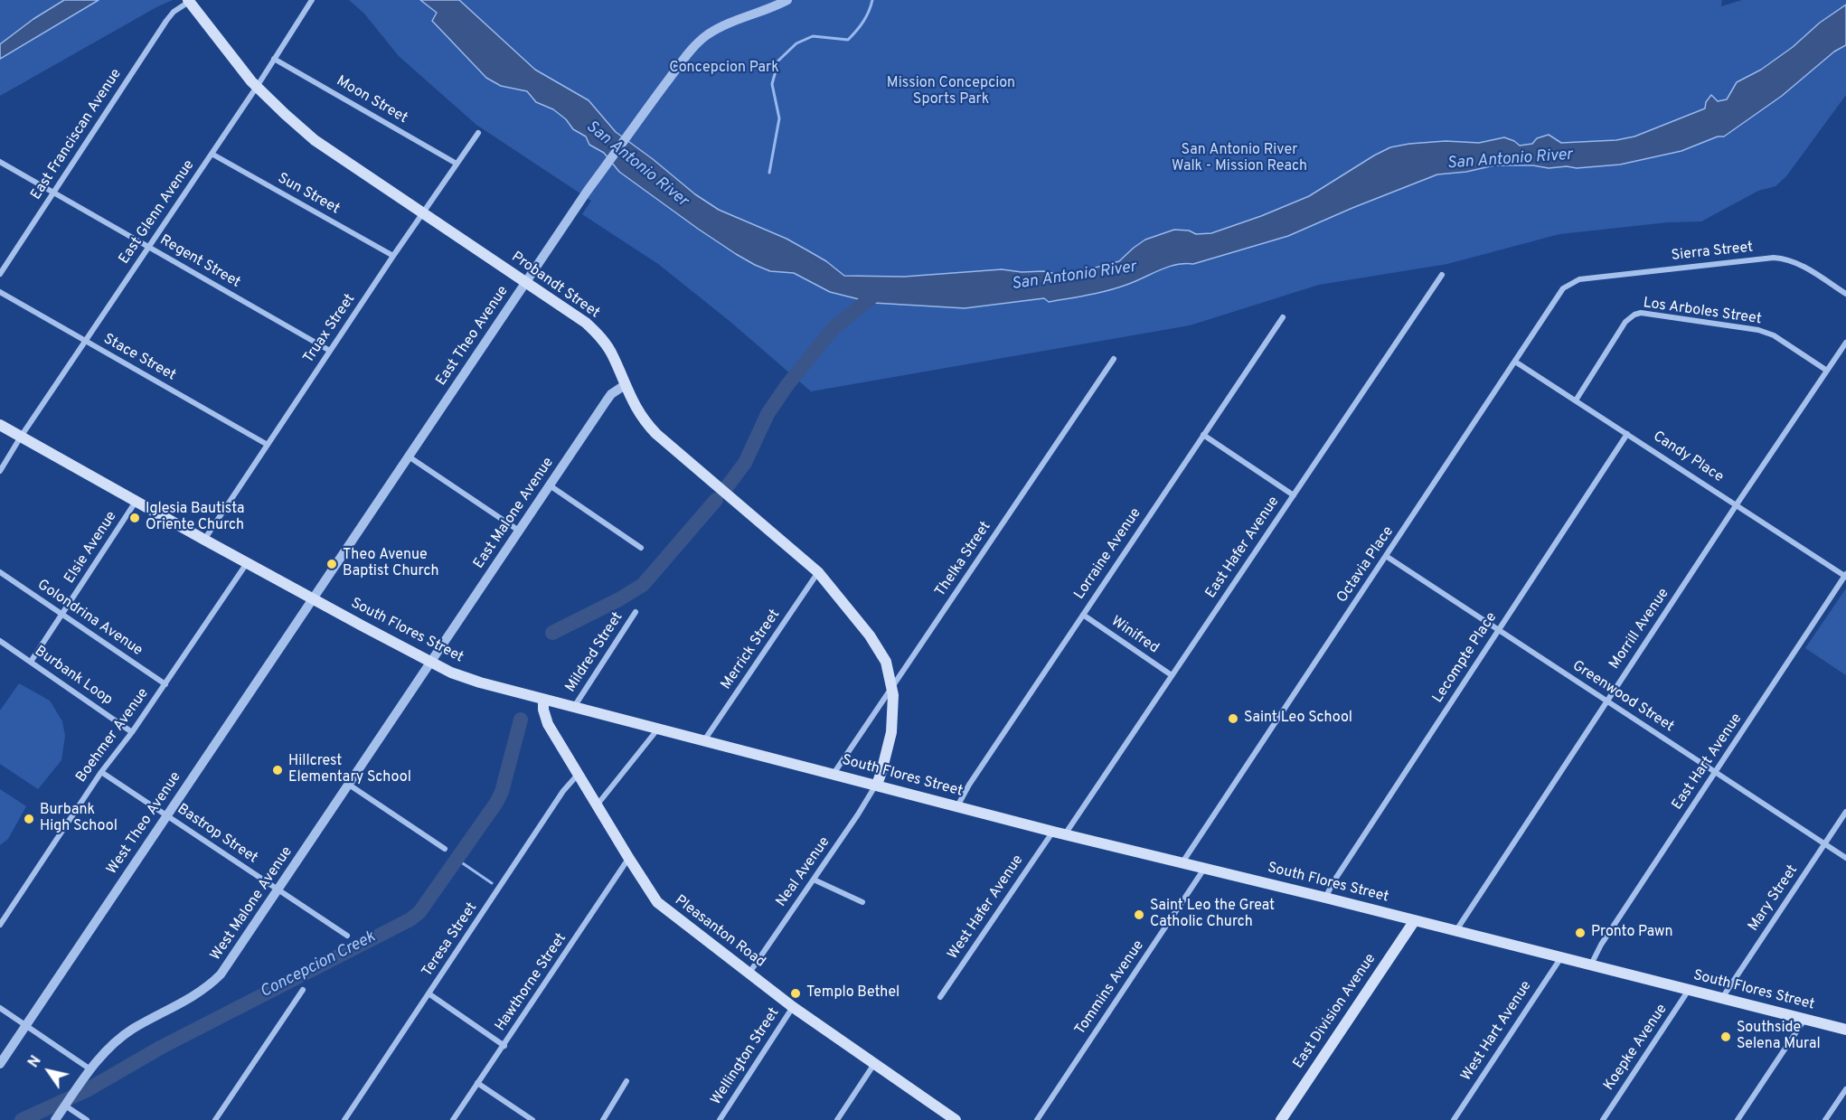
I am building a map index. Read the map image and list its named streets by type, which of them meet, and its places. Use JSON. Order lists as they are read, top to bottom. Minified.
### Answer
{"streets":{"main road":["Probandt Street","South Flores Street","Pleasanton Road","East Division Avenue"],"street":["Moon Street","East Franciscan Avenue","Sun Street","East Glenn Avenue","Sierra Street","Regent Street","Los Arboles Street","Truax Street","East Theo Avenue","Stace Street","Candy Place","East Malone Avenue","Elsie Avenue","East Hafer Avenue","Lorraine Avenue","Thelka Street","Octavia Place","Golondrina Avenue","Morrill Avenue","Winifred","Merrick Street","Mildred Street","Lecompte Place","Burbank Loop","Greenwood Street","Boehmer Avenue","East Hart Avenue","West Theo Avenue","Bastrop Street","Neal Avenue","Mary Street","West Malone Avenue","West Hafer Avenue","Teresa Street","Hawthorne Street","Tommins Avenue","West Hart Avenue","Koepke Avenue","Wellington Street"]},"crossings":[["Moon Street","East Glenn Avenue"],["Moon Street","Truax Street"],["East Franciscan Avenue","Regent Street"],["East Franciscan Avenue","Probandt Street"],["Sun Street","East Glenn Avenue"],["Sun Street","Truax Street"],["East Glenn Avenue","Regent Street"],["East Glenn Avenue","Probandt Street"],["East Glenn Avenue","Stace Street"],["East Glenn Avenue","South Flores Street"],["Sierra Street","Octavia Place"],["Regent Street","Truax Street"],["Probandt Street","Truax Street"],["Probandt Street","East Theo Avenue"],["Probandt Street","East Malone Avenue"],["Probandt Street","Thelka Street"],["Probandt Street","South Flores Street"],["Probandt Street","Merrick Street"],["Probandt Street","Neal Avenue"],["Los Arboles Street","Candy Place"],["Los Arboles Street","Morrill Avenue"],["Truax Street","Stace Street"],["Truax Street","South Flores Street"],["East Theo Avenue","South Flores Street"],["East Theo Avenue","West Theo Avenue"],["Candy Place","Octavia Place"],["Candy Place","Morrill Avenue"],["Candy Place","Lecompte Place"],["Candy Place","East Hart Avenue"],["East Malone Avenue","South Flores Street"],["East Malone Avenue","West Malone Avenue"],["Elsie Avenue","Golondrina Avenue"],["Elsie Avenue","South Flores Street"],["Elsie Avenue","Burbank Loop"],["East Hafer Avenue","South Flores Street"],["East Hafer Avenue","Winifred"],["Lorraine Avenue","South Flores Street"],["Lorraine Avenue","Winifred"],["Thelka Street","South Flores Street"],["Octavia Place","South Flores Street"],["Octavia Place","Greenwood Street"],["Golondrina Avenue","Boehmer Avenue"],["Morrill Avenue","South Flores Street"],["Morrill Avenue","Greenwood Street"],["South Flores Street","Merrick Street"],["South Flores Street","Mildred Street"],["South Flores Street","Lecompte Place"],["South Flores Street","Boehmer Avenue"],["South Flores Street","East Hart Avenue"],["South Flores Street","West Theo Avenue"],["South Flores Street","Neal Avenue"],["South Flores Street","Mary Street"],["South Flores Street","West Malone Avenue"],["South Flores Street","West Hafer Avenue"],["South Flores Street","Pleasanton Road"],["South Flores Street","Tommins Avenue"],["South Flores Street","East Division Avenue"],["South Flores Street","West Hart Avenue"],["South Flores Street","Koepke Avenue"],["Lecompte Place","Greenwood Street"],["Burbank Loop","Boehmer Avenue"],["Greenwood Street","East Hart Avenue"],["Greenwood Street","Mary Street"],["Boehmer Avenue","Bastrop Street"],["West Theo Avenue","Bastrop Street"],["Bastrop Street","West Malone Avenue"],["Neal Avenue","Pleasanton Road"],["Pleasanton Road","Teresa Street"],["Pleasanton Road","Hawthorne Street"],["Pleasanton Road","Wellington Street"]],"water":["San Antonio River","Concepcion Creek"],"parks":["Concepcion Park","Mission Concepcion Sports Park","San Antonio River Walk - Mission Reach"],"places":["Iglesia Bautista Oriente Church","Theo Avenue Baptist Church","Saint Leo School","Hillcrest Elementary School","Burbank High School","Saint Leo the Great Catholic Church","Pronto Pawn","Templo Bethel","Southside Selena Mural"],"north":"top left"}
